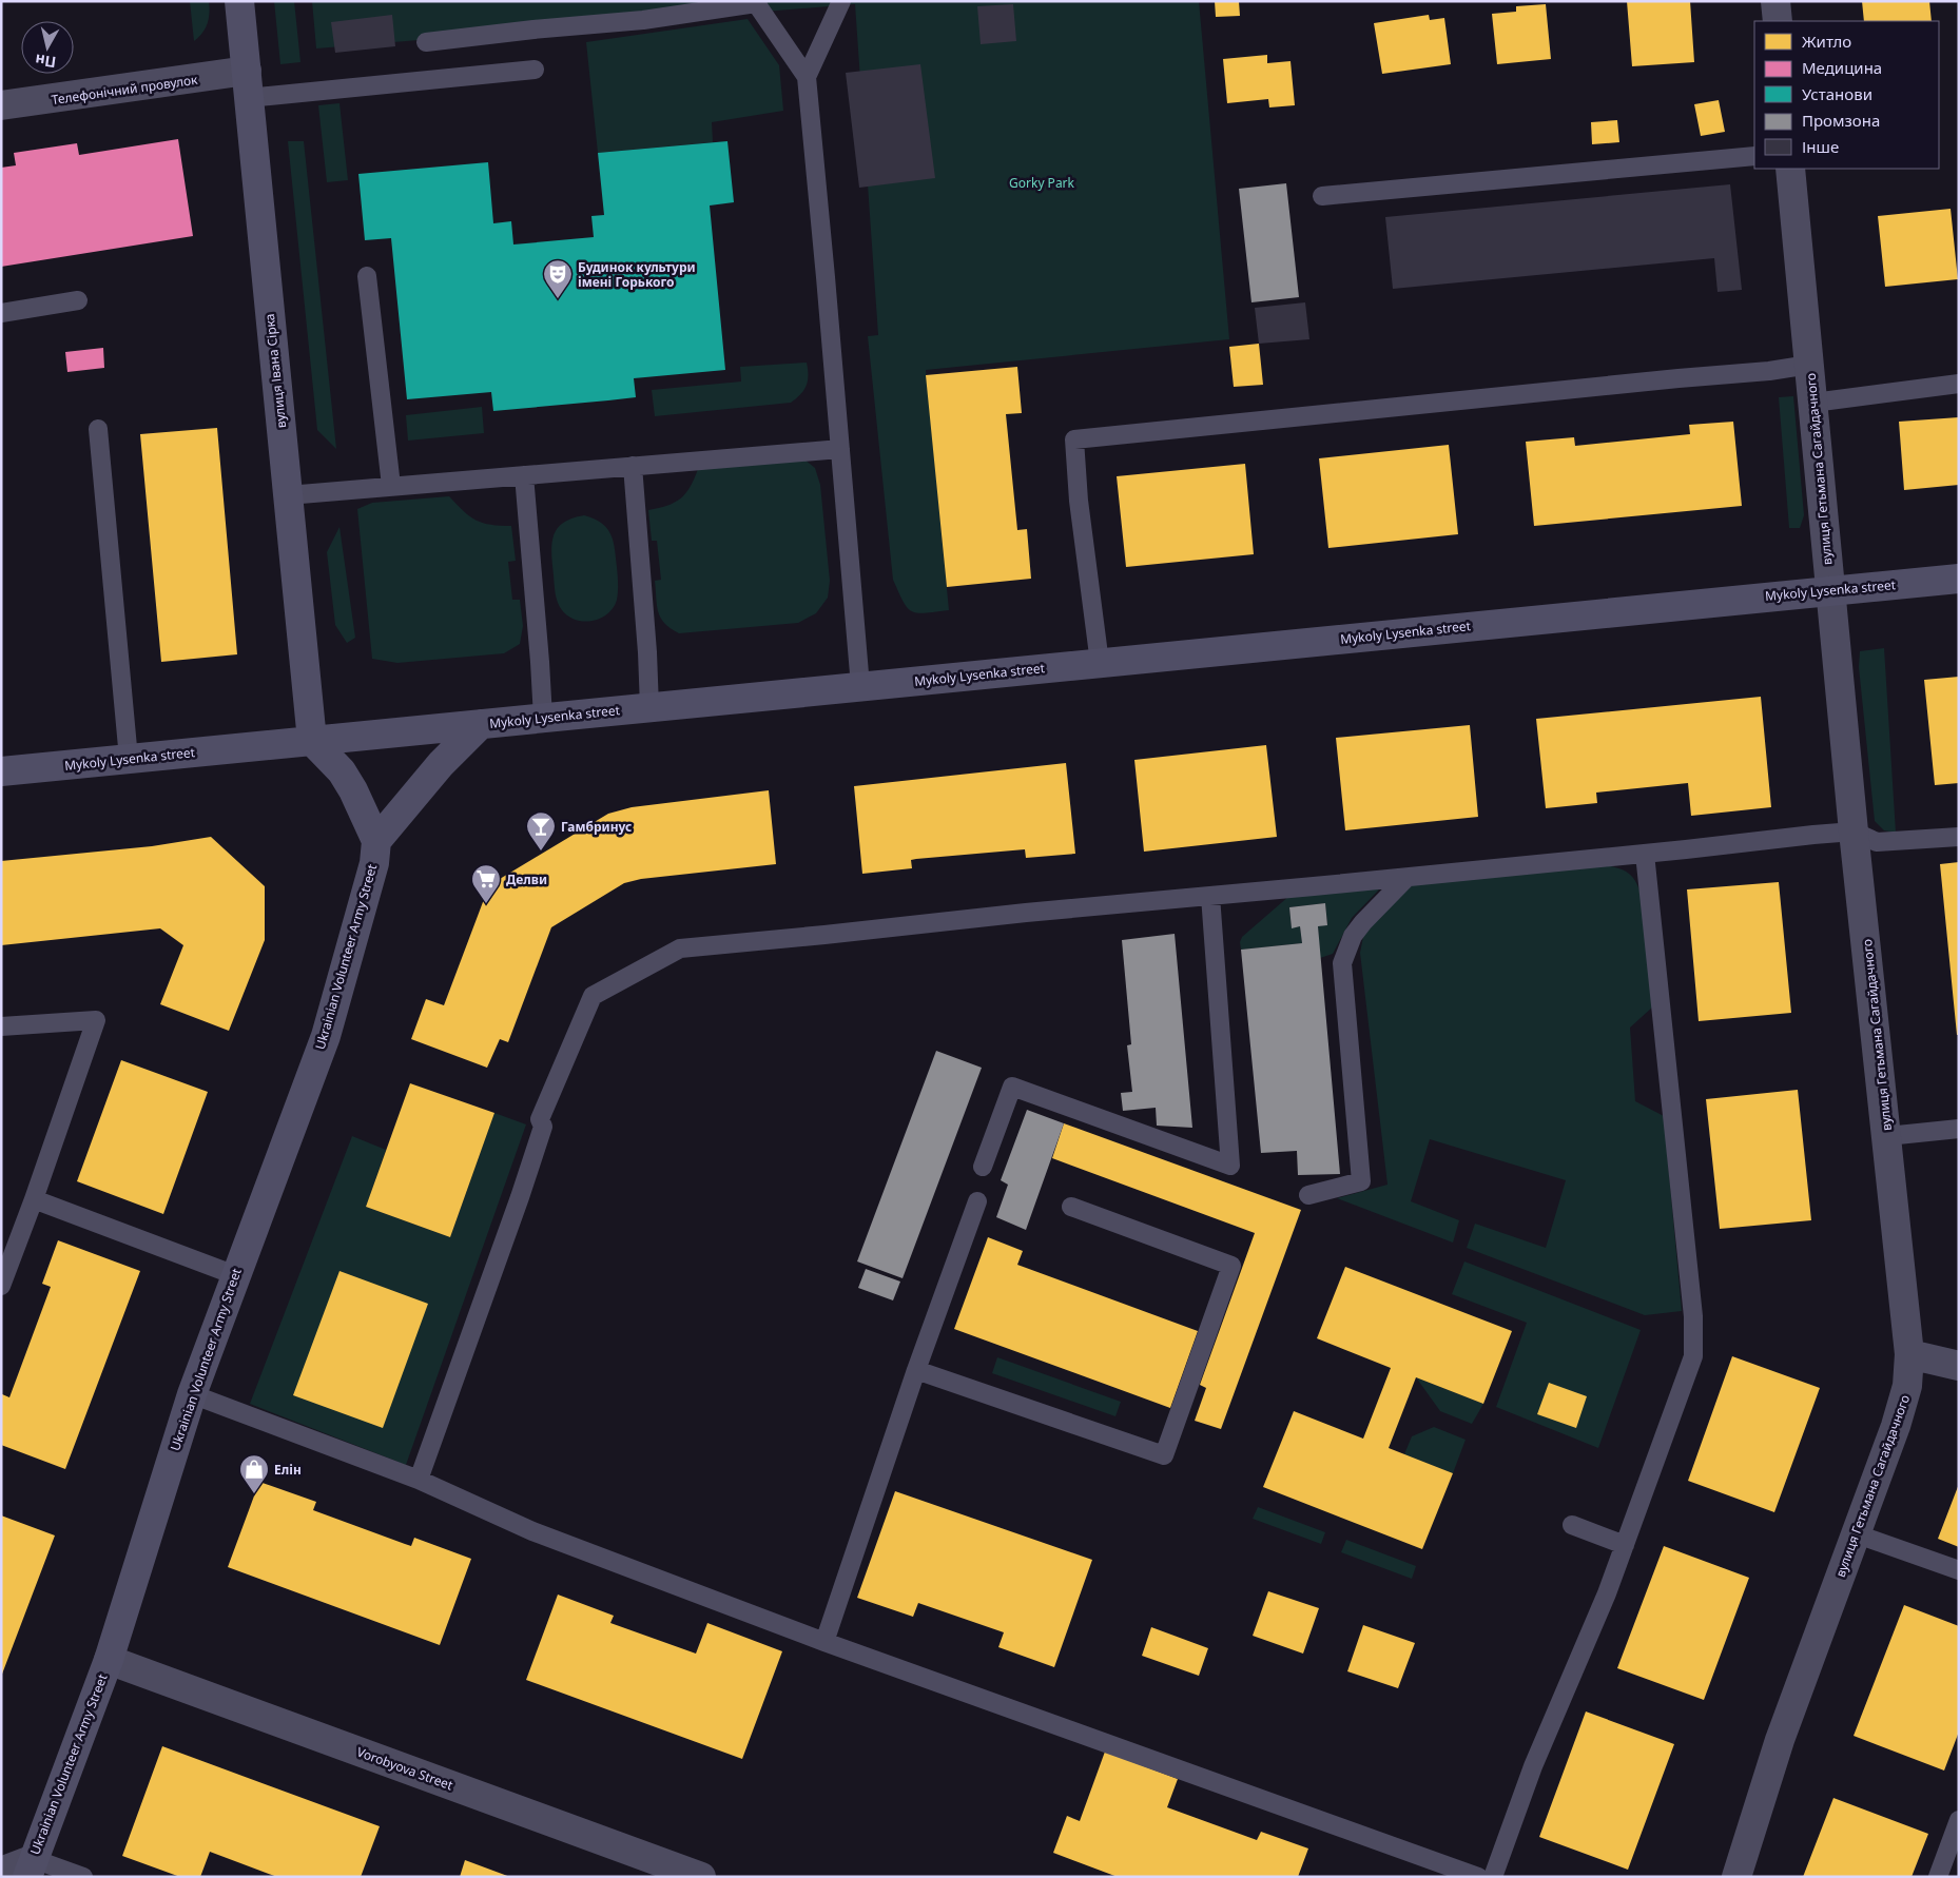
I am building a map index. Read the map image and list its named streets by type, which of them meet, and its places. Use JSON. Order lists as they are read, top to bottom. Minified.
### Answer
{"streets":{"street":["Телефонічний провулок","вулиця Івана Сірка","вулиця Гетьмана Сагайдачного","Mykoly Lysenka street","Ukrainian Volunteer Army Street","Vorobyova Street"]},"crossings":[["Телефонічний провулок","вулиця Івана Сірка"],["вулиця Івана Сірка","Mykoly Lysenka street"],["вулиця Гетьмана Сагайдачного","Mykoly Lysenka street"],["Ukrainian Volunteer Army Street","Vorobyova Street"]],"parks":["Gorky Park"],"places":{"theatre":["Будинок культури імені Горького"],"bar":["Гамбринус"],"supermarket":["Делви"],"shop":["Елін"]},"legend":["Житло","Медицина","Установи","Промзона","Інше"],"north":"bottom"}
